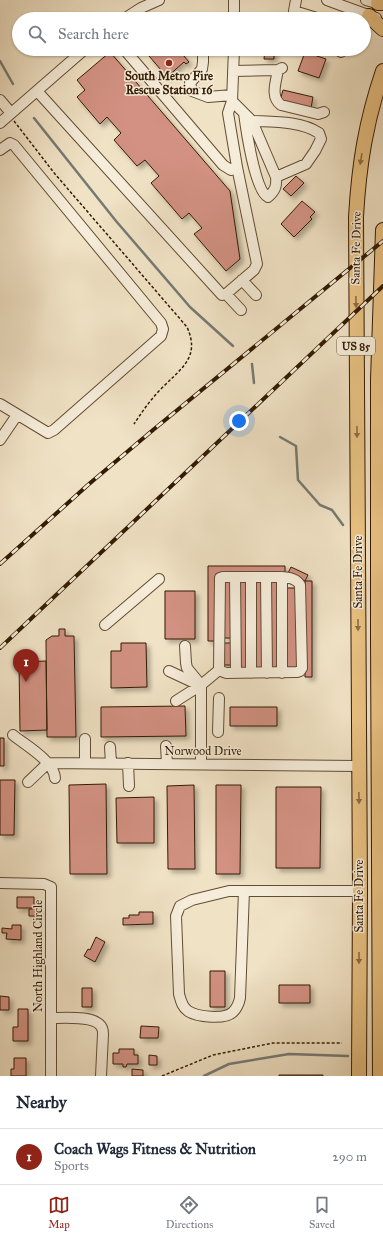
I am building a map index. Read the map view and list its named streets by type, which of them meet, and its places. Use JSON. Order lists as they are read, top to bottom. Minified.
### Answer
{"streets":{"highway":["Santa Fe Drive","US 85"],"street":["Norwood Drive","North Highland Circle"]},"crossings":[["Santa Fe Drive","Norwood Drive"]],"places":["South Metro Fire Rescue Station 16"],"page":{"search":"Search here","pins":"1","heading":"Nearby","list":[{"mark":"1","name":"Coach Wags Fitness & Nutrition","note":"Sports","value":"290 m"}],"nav":["Map","Directions","Saved"]}}
